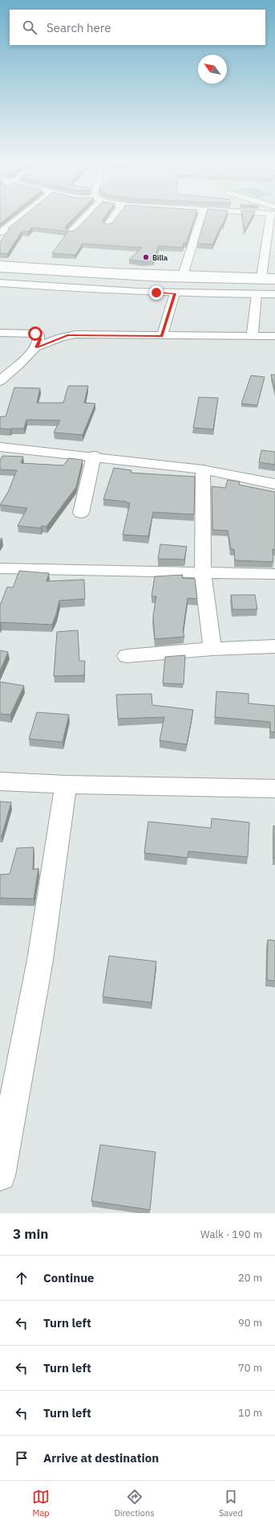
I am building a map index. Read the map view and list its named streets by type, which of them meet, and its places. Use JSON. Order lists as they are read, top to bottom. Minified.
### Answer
{"places":["Billa"],"north":"top left","page":{"search":"Search here","heading":["3 min","Walk · 190 m"],"list":[["Continue","20 m"],["Turn left","90 m"],["Turn left","70 m"],["Turn left","10 m"],"Arrive at destination"],"nav":["Map","Directions","Saved"]}}
